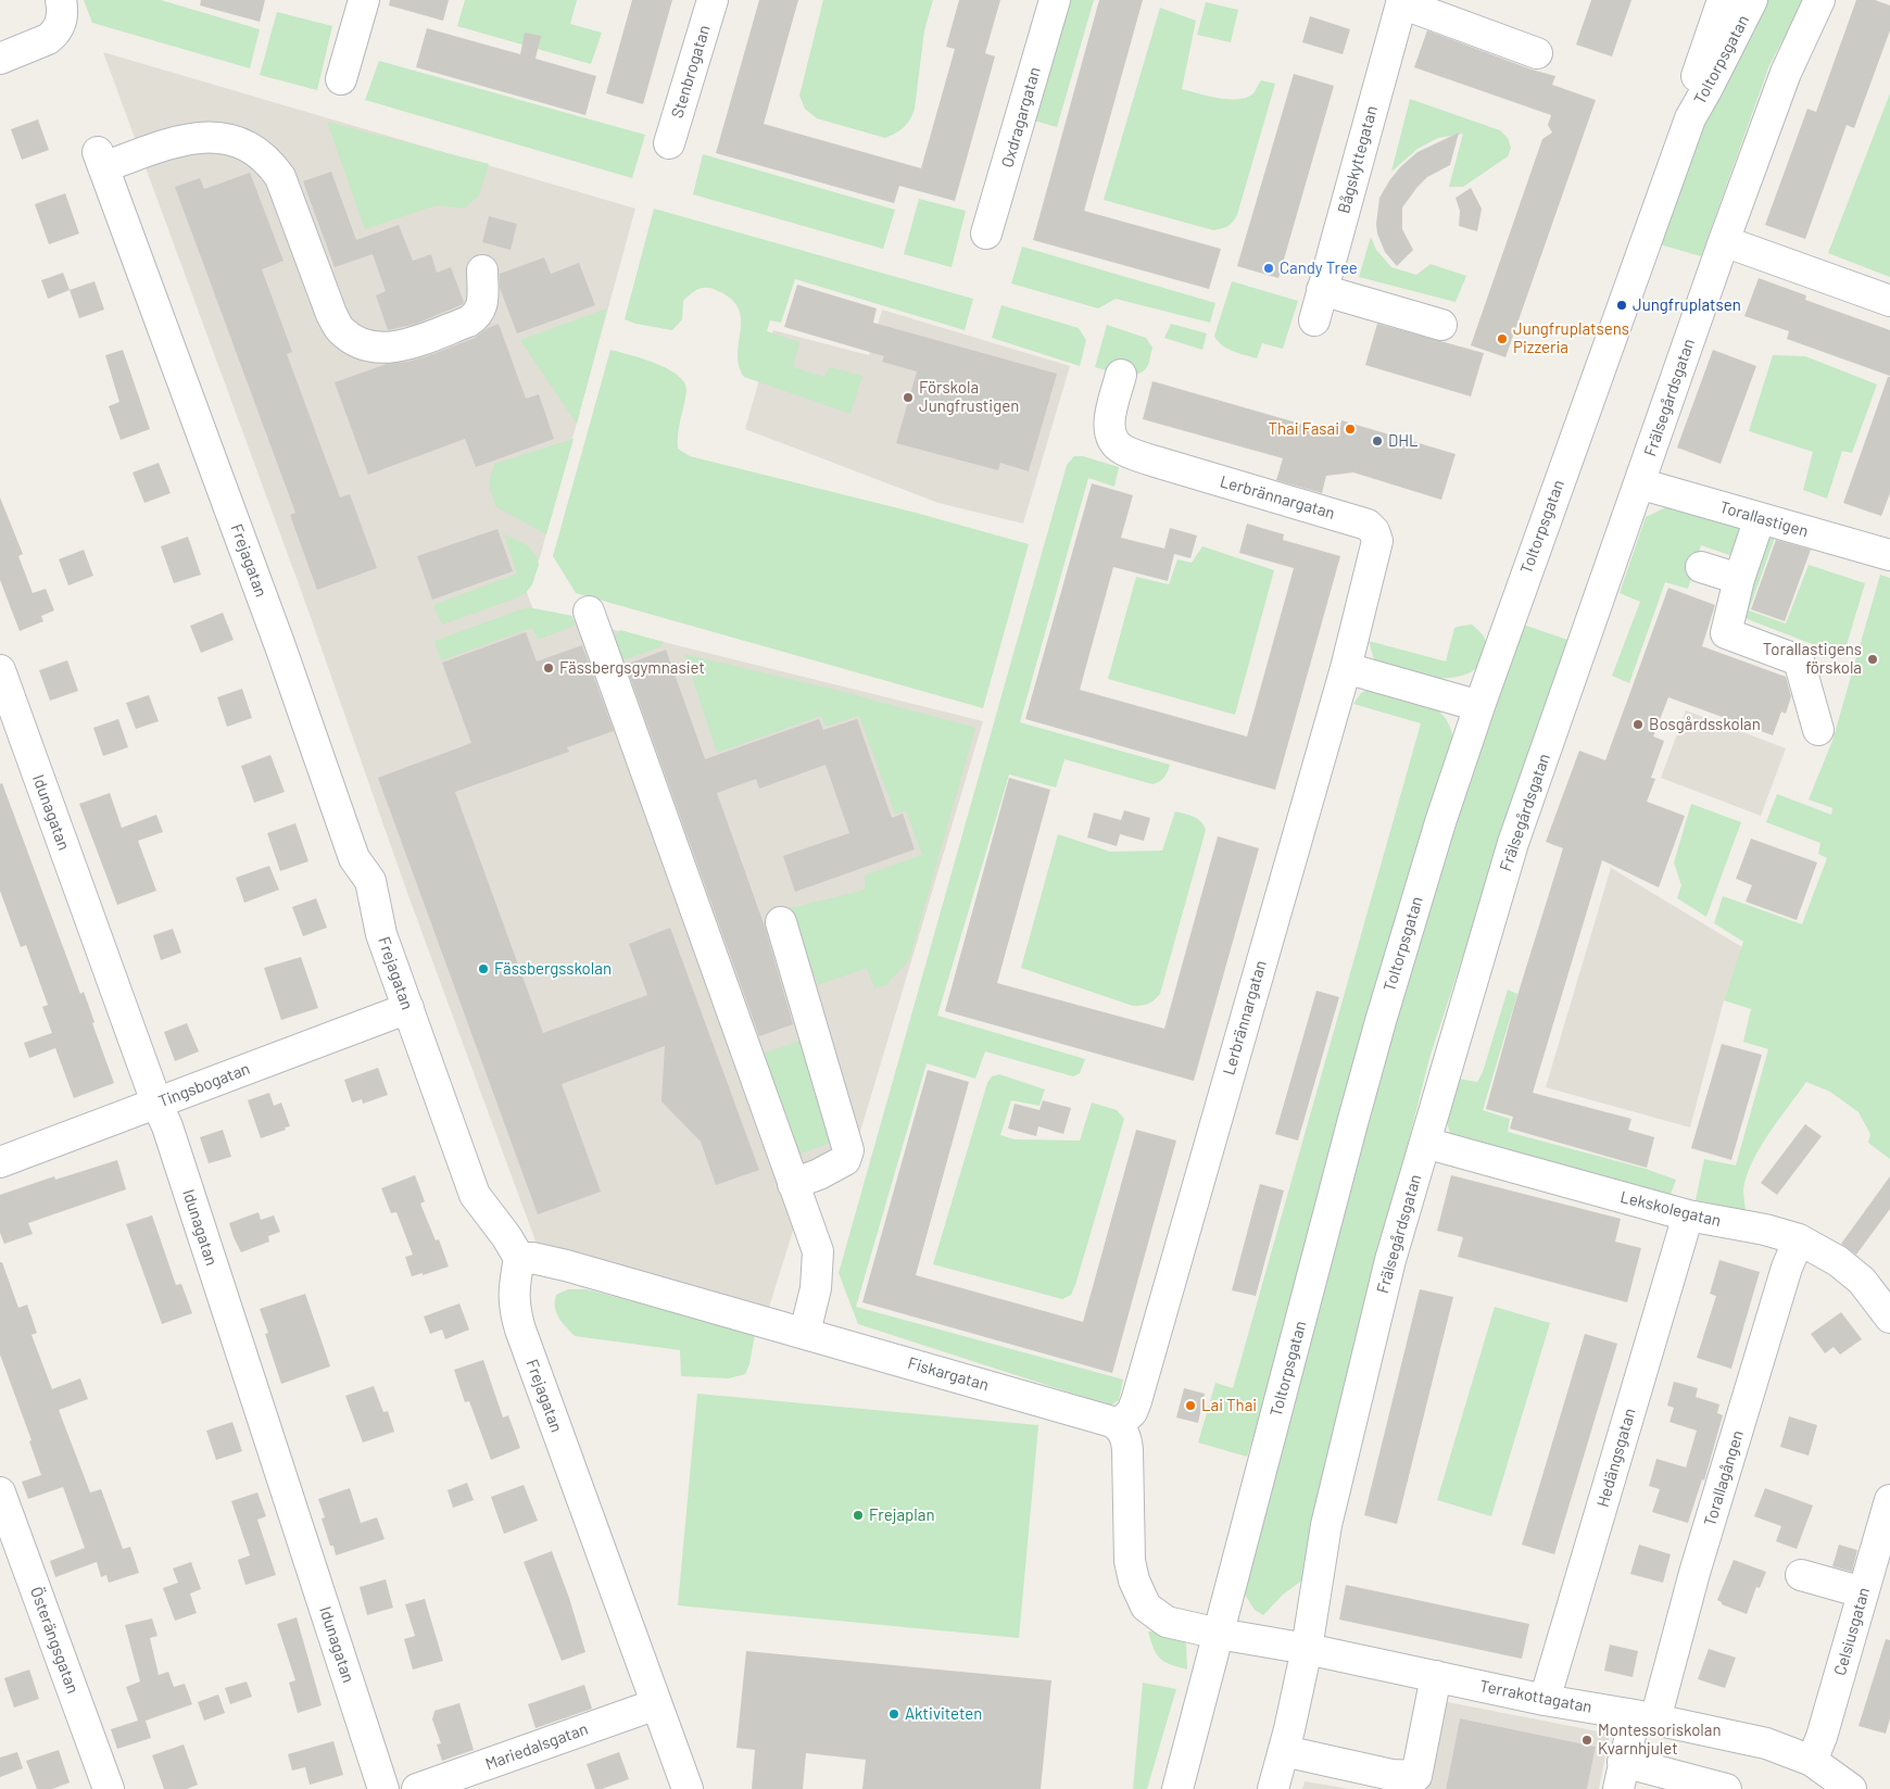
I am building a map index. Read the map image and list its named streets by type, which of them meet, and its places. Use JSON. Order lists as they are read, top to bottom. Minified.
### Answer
{"streets":{"street":["Toltorpsgatan","Stenbrogatan","Oxdragargatan","Bågskyttegatan","Frälsegårdsgatan","Lerbrännargatan","Torallastigen","Frejagatan","Idunagatan","Tingsbogatan","Lekskolegatan","Fiskargatan","Hedängsgatan","Torallagången","Celsiusgatan","Österängsgatan","Terrakottagatan","Mariedalsgatan"]},"crossings":[["Toltorpsgatan","Terrakottagatan"],["Frälsegårdsgatan","Torallastigen"],["Frälsegårdsgatan","Lekskolegatan"],["Frälsegårdsgatan","Terrakottagatan"],["Lerbrännargatan","Fiskargatan"],["Frejagatan","Tingsbogatan"],["Frejagatan","Fiskargatan"],["Frejagatan","Mariedalsgatan"],["Idunagatan","Tingsbogatan"],["Lekskolegatan","Hedängsgatan"],["Lekskolegatan","Torallagången"],["Hedängsgatan","Terrakottagatan"],["Torallagången","Terrakottagatan"],["Celsiusgatan","Terrakottagatan"]],"places":["Candy Tree","Jungfruplatsen","Jungfruplatsens Pizzeria","Förskola Jungfrustigen","Thai Fasai","DHL","Torallastigens förskola","Fässbergsgymnasiet","Bosgårdsskolan","Fässbergsskolan","Lai Thai","Frejaplan","Aktiviteten","Montessoriskolan Kvarnhjulet"]}
